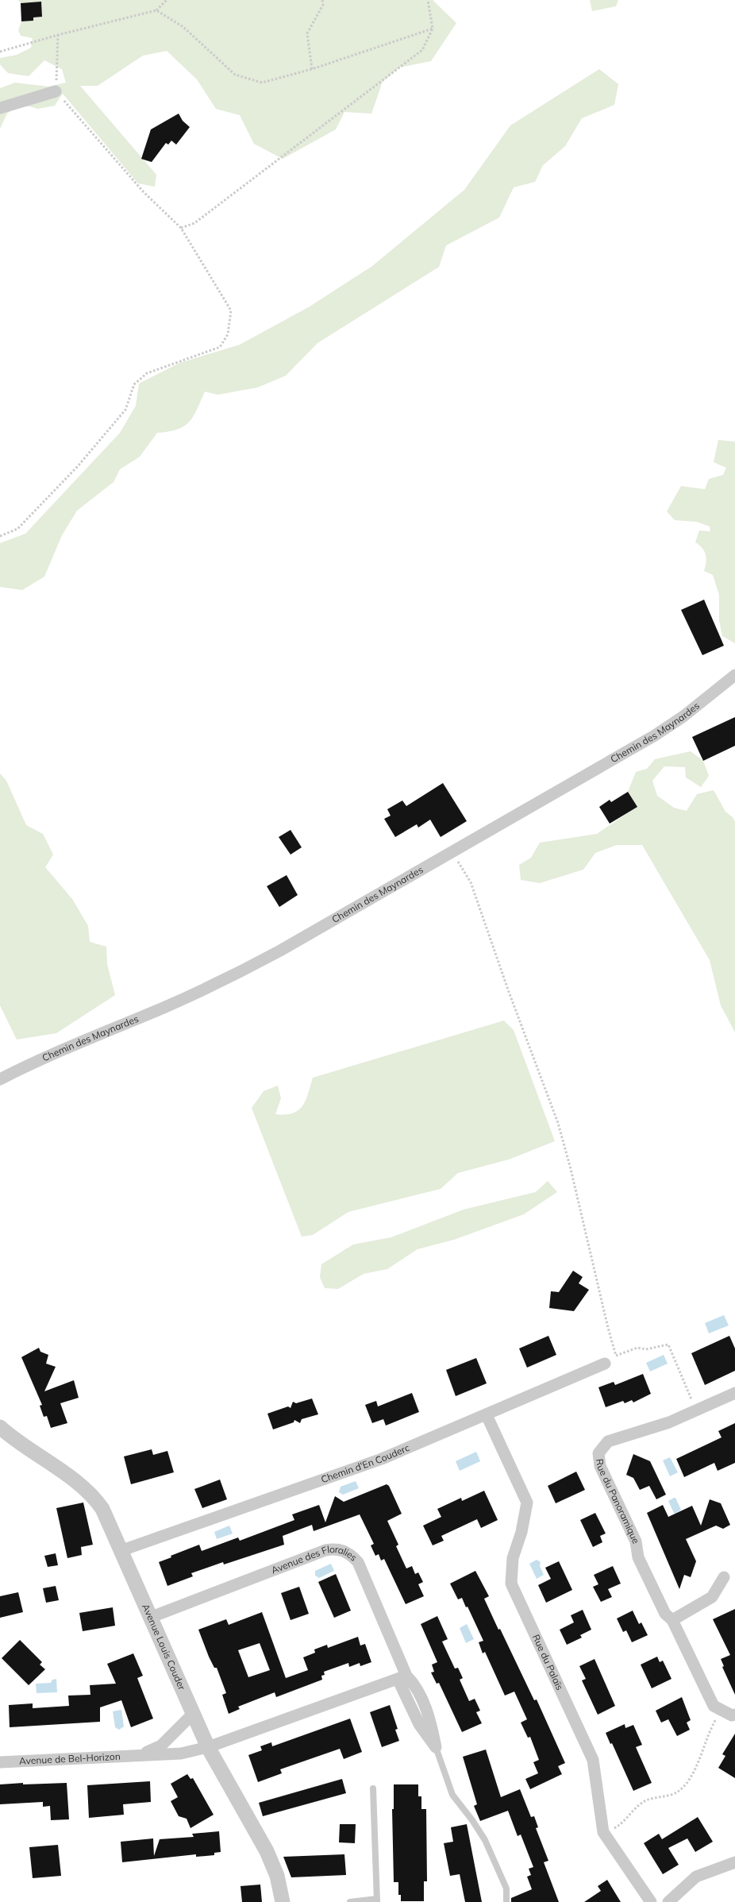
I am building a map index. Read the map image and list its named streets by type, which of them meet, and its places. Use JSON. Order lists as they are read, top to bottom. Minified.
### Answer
{"streets":{"street":["Chemin des Maynardes","Chemin d'En Couderc","Rue du Panoramique","Avenue des Floralies","Avenue Louis Couder","Rue du Palaïs","Avenue de Bel-Horizon"]},"crossings":[["Chemin d'En Couderc","Avenue Louis Couder"],["Chemin d'En Couderc","Rue du Palaïs"],["Avenue des Floralies","Avenue Louis Couder"],["Avenue Louis Couder","Avenue de Bel-Horizon"]]}
